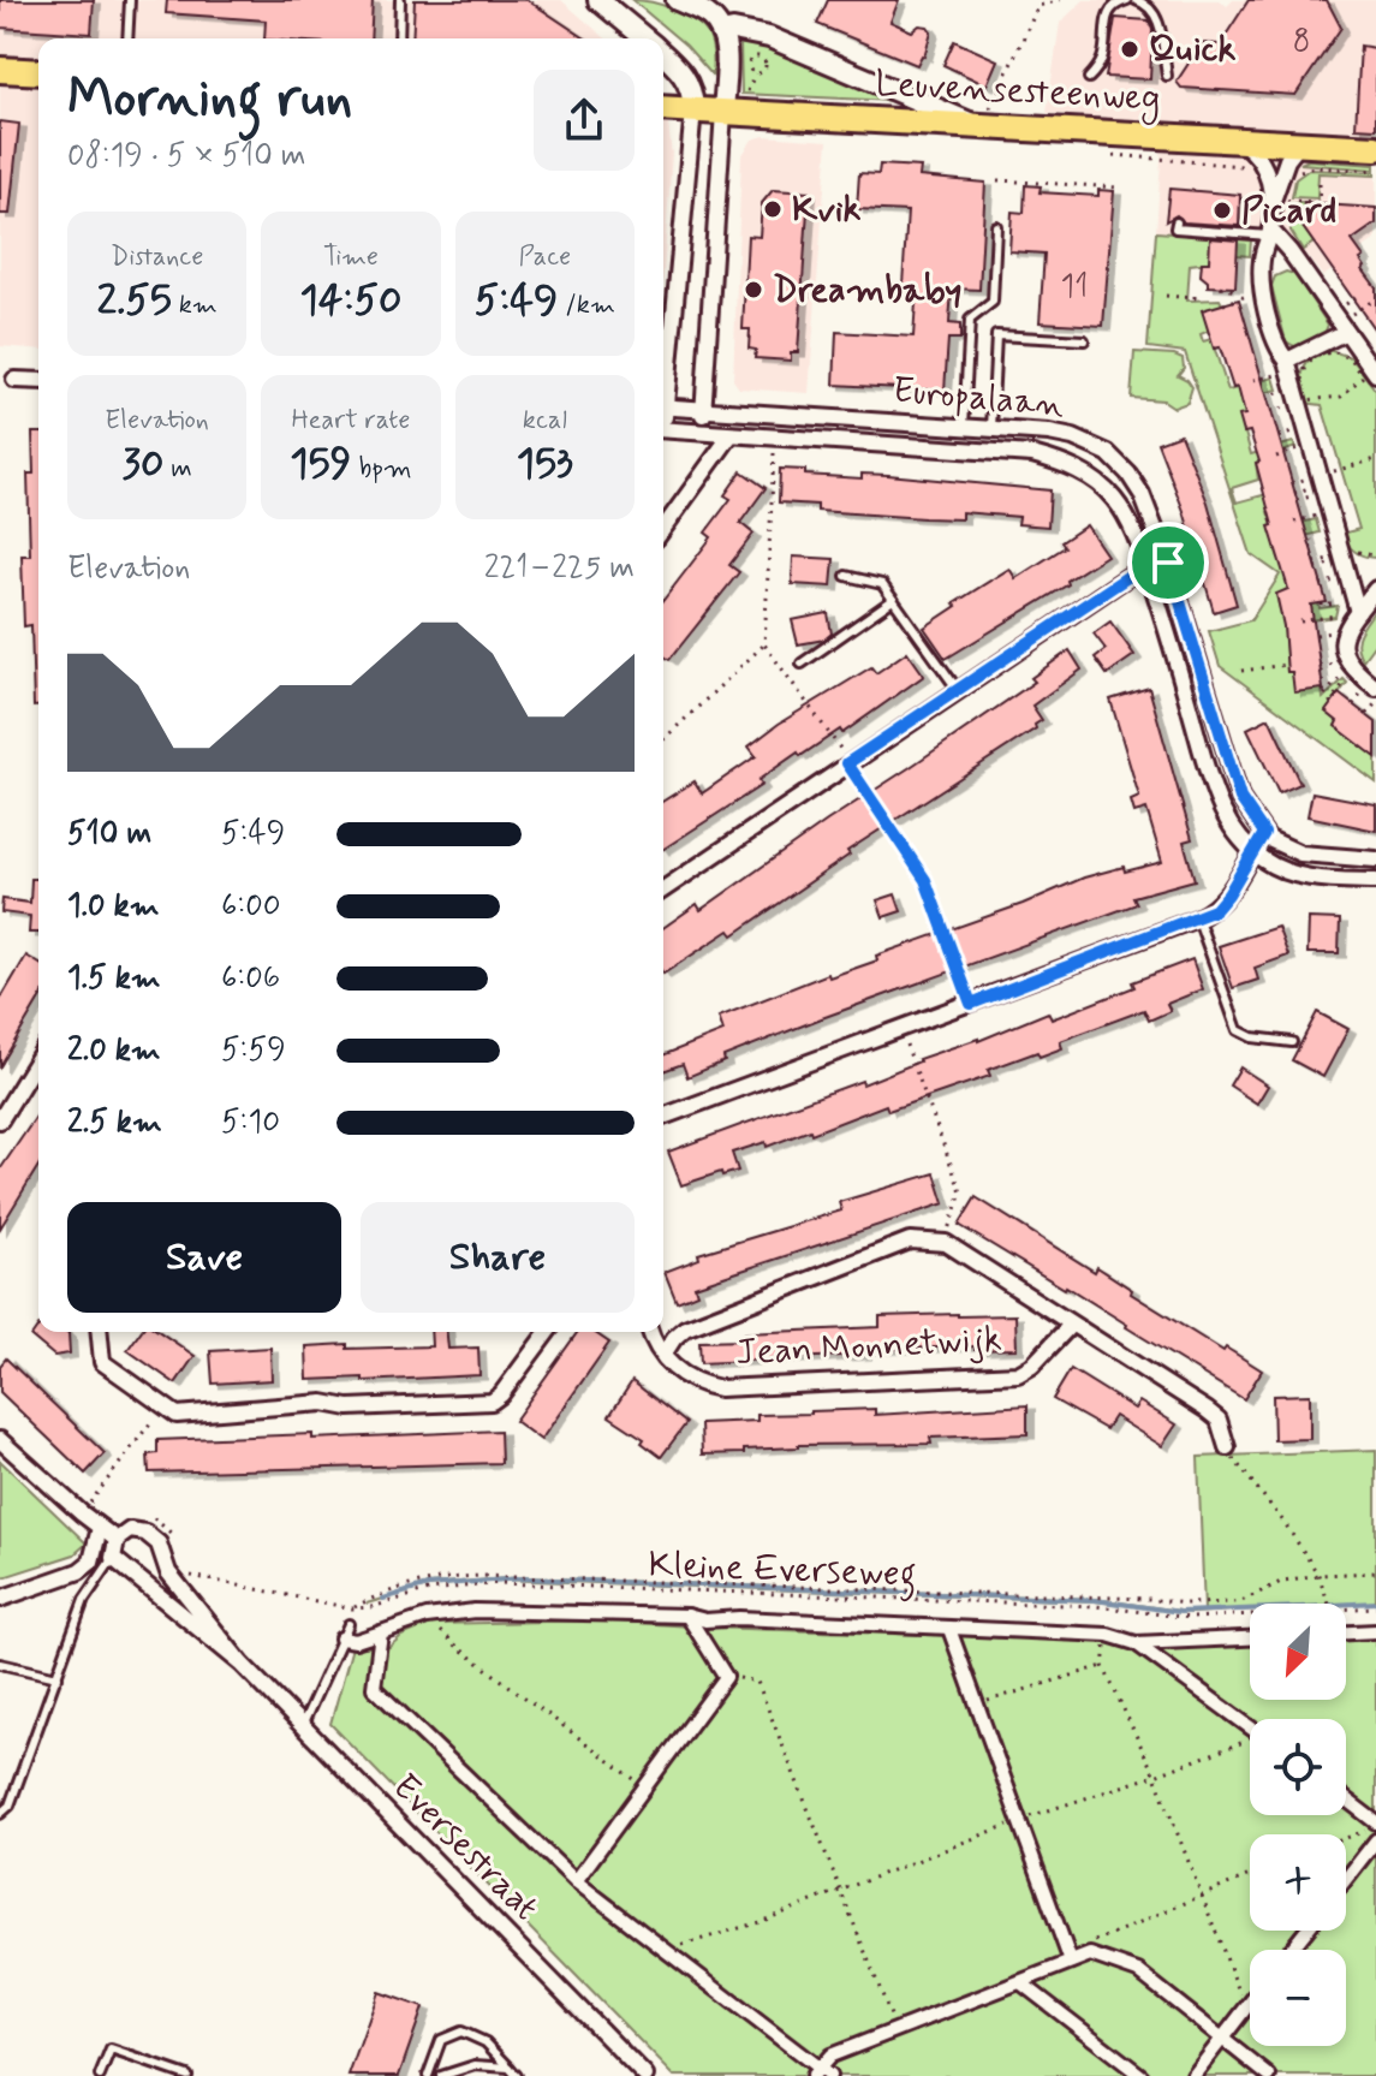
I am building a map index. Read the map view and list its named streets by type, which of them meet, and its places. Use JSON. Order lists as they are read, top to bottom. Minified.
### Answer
{"streets":{"main road":["Leuvensesteenweg"],"street":["Europalaan","Jean Monnetwijk","Eversestraat"],"path":["Kleine Everseweg"]},"places":["Quick","Kvik","Picard","Dreambaby"],"house_numbers":["8","11"],"north":"bottom left","page":{"heading":["Morning run","08:19 · 5 × 510 m"],"stats":[["Distance","2.55 km"],["Time","14:50"],["Pace","5:49 /km"],["Elevation","30 m"],["Heart rate","159 bpm"],["kcal","153"]],"chart":["Elevation","221–225 m"],"list":[{"name":"510 m","note":"5:49"},{"name":"1.0 km","note":"6:00"},{"name":"1.5 km","note":"6:06"},{"name":"2.0 km","note":"5:59"},{"name":"2.5 km","note":"5:10"}],"buttons":["Save","Share"],"map_buttons":["+","−"]}}
